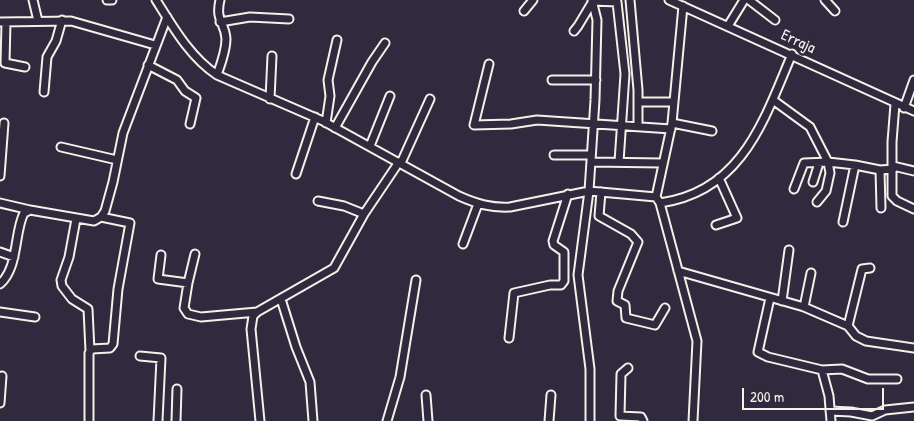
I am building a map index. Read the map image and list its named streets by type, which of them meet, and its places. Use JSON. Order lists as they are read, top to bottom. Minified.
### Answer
{"streets":{"street":["Erraja"]},"scale_bar":"200 m"}
